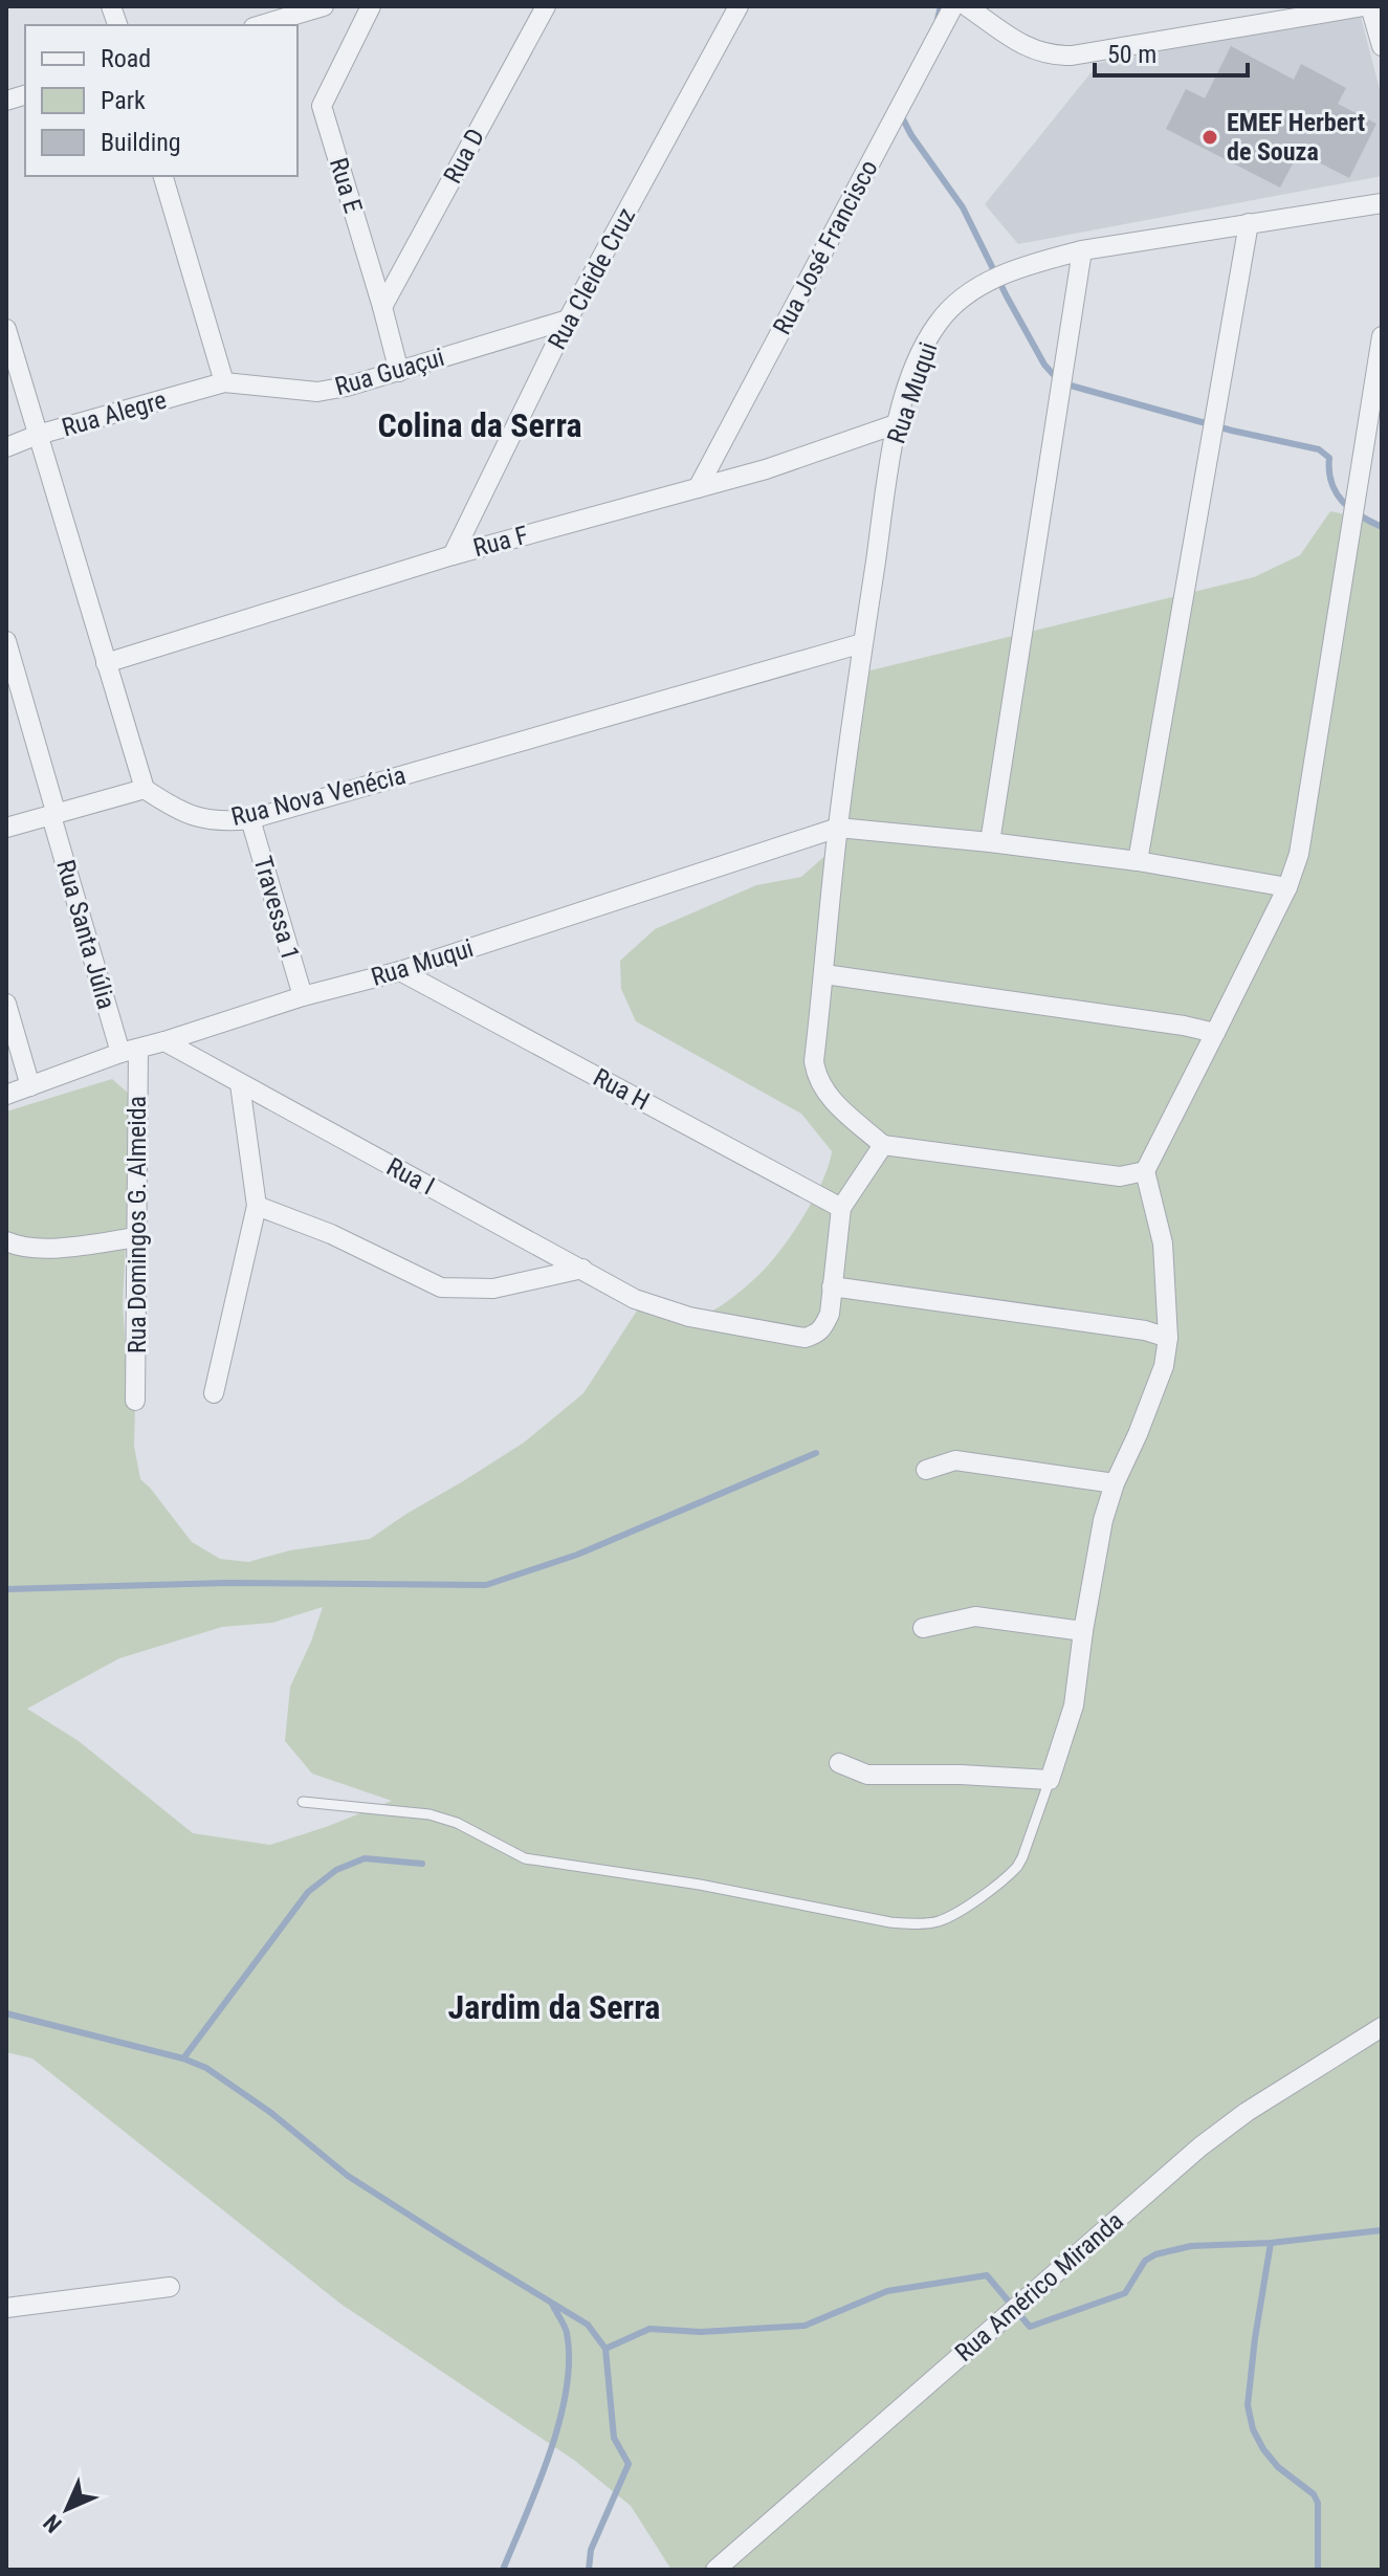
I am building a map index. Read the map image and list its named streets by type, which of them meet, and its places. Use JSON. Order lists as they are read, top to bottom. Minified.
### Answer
{"streets":{"street":["Rua D","Rua E","Rua José Francisco","Rua Cleide Cruz","Rua Guaçui","Rua Muqui","Rua Alegre","Rua F","Rua Nova Venécia","Travessa 1","Rua Santa Júlia","Rua H","Rua I","Rua Domingos G. Almeida","Rua Américo Miranda"]},"crossings":[["Rua D","Rua E"],["Rua E","Rua Guaçui"],["Rua José Francisco","Rua F"],["Rua Cleide Cruz","Rua Guaçui"],["Rua Cleide Cruz","Rua F"],["Rua Guaçui","Rua Alegre"],["Rua Muqui","Rua F"],["Rua Muqui","Rua Nova Venécia"],["Rua Muqui","Travessa 1"],["Rua Muqui","Rua Santa Júlia"],["Rua Muqui","Rua H"],["Rua Muqui","Rua I"],["Rua Muqui","Rua Domingos G. Almeida"],["Rua Nova Venécia","Travessa 1"],["Rua Santa Júlia","Rua Domingos G. Almeida"]],"districts":["Colina da Serra","Jardim da Serra"],"places":["EMEF Herbert de Souza"],"legend":["Road","Park","Building"],"scale_bar":"50 m","north":"bottom left"}
